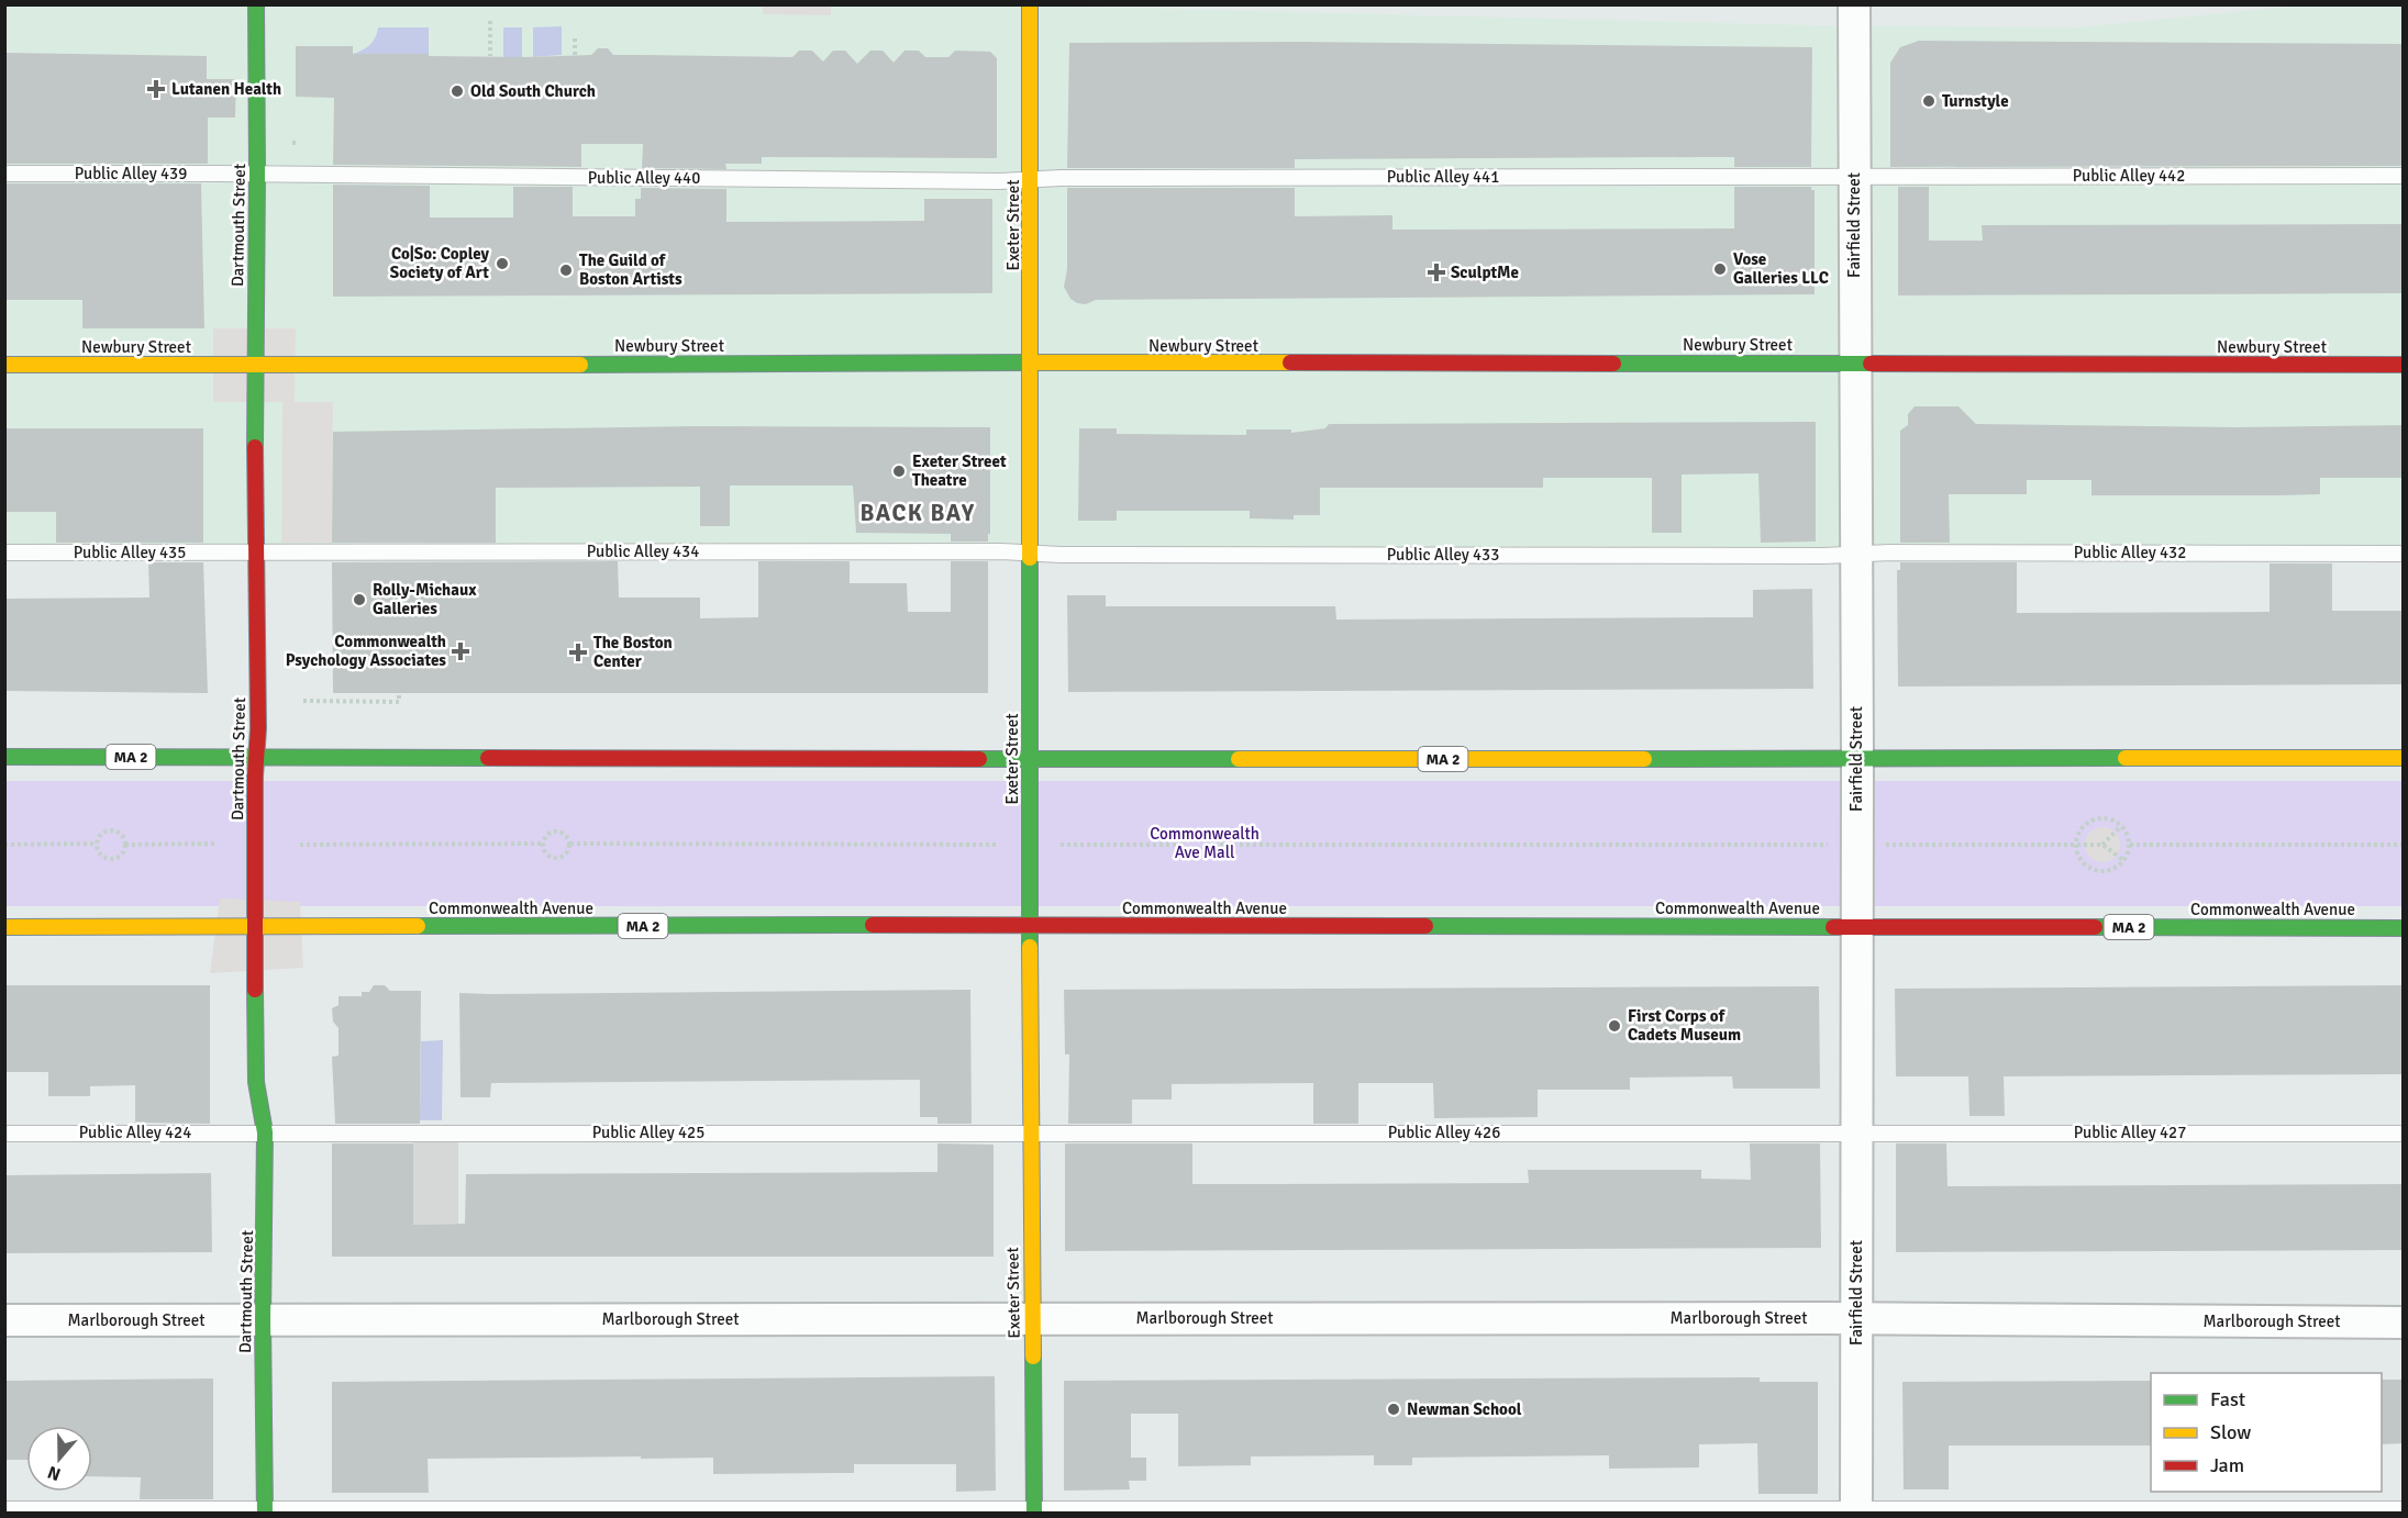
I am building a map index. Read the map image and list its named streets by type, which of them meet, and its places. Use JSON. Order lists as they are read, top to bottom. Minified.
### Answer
{"streets":{"main road":["Dartmouth Street","Exeter Street","Newbury Street","MA 2","Commonwealth Avenue"],"street":["Fairfield Street","Marlborough Street"],"lane":["Public Alley 439","Public Alley 442","Public Alley 441","Public Alley 440","Public Alley 434","Public Alley 435","Public Alley 432","Public Alley 433","Public Alley 424","Public Alley 425","Public Alley 426","Public Alley 427"]},"crossings":[["Public Alley 439","Public Alley 440"],["Public Alley 439","Dartmouth Street"],["Public Alley 442","Public Alley 441"],["Public Alley 442","Fairfield Street"],["Public Alley 441","Public Alley 440"],["Public Alley 441","Exeter Street"],["Public Alley 441","Fairfield Street"],["Public Alley 440","Dartmouth Street"],["Public Alley 440","Exeter Street"],["Dartmouth Street","Newbury Street"],["Dartmouth Street","Public Alley 434"],["Dartmouth Street","Public Alley 435"],["Dartmouth Street","MA 2"],["Dartmouth Street","Commonwealth Avenue"],["Dartmouth Street","Public Alley 424"],["Dartmouth Street","Public Alley 425"],["Dartmouth Street","Marlborough Street"],["Exeter Street","Newbury Street"],["Exeter Street","Public Alley 434"],["Exeter Street","Public Alley 433"],["Exeter Street","MA 2"],["Exeter Street","Commonwealth Avenue"],["Exeter Street","Public Alley 425"],["Exeter Street","Public Alley 426"],["Exeter Street","Marlborough Street"],["Fairfield Street","Newbury Street"],["Fairfield Street","Public Alley 432"],["Fairfield Street","Public Alley 433"],["Fairfield Street","MA 2"],["Fairfield Street","Commonwealth Avenue"],["Fairfield Street","Public Alley 426"],["Fairfield Street","Public Alley 427"],["Fairfield Street","Marlborough Street"],["Public Alley 434","Public Alley 435"],["Public Alley 434","Public Alley 433"],["Public Alley 432","Public Alley 433"],["Public Alley 424","Public Alley 425"],["Public Alley 425","Public Alley 426"],["Public Alley 426","Public Alley 427"]],"districts":["BACK BAY"],"parks":["Commonwealth Ave Mall"],"places":{"health":["Lutanen Health","SculptMe","Commonwealth Psychology Associates","The Boston Center"],"other":["Old South Church","Turnstyle","Co|So: Copley Society of Art","Vose Galleries LLC","The Guild of Boston Artists","Exeter Street Theatre","Rolly-Michaux Galleries","First Corps of Cadets Museum","Newman School"]},"legend":["Fast","Slow","Jam"],"north":"bottom"}
